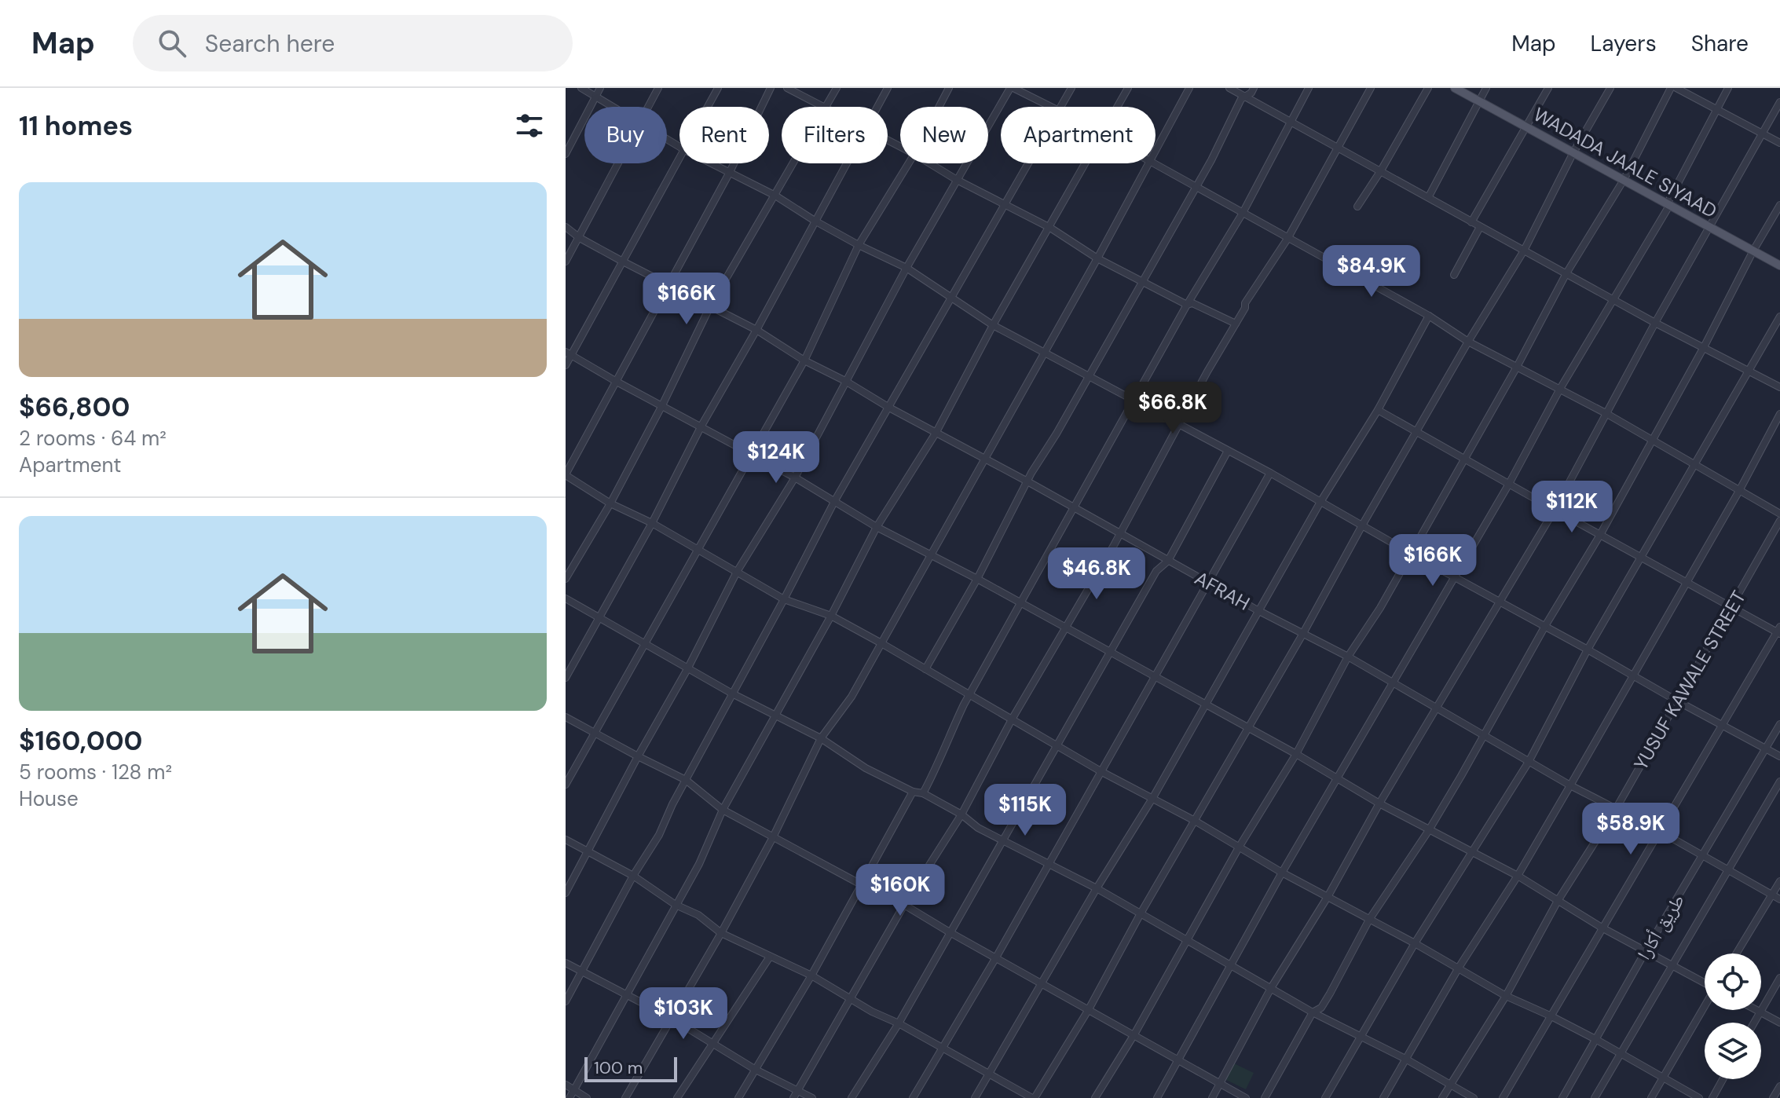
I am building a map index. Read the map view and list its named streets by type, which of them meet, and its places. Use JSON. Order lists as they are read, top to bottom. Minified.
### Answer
{"streets":{"main road":["WADADA JAALE SIYAAD"],"street":["AFRAH","YUSUF KAWALE STREET","طريق أكارا"]},"crossings":[["AFRAH","YUSUF KAWALE STREET"],["AFRAH","طريق أكارا"]],"scale_bar":"100 m","page":{"header":"Map","search":"Search here","nav":["Map","Layers","Share"],"heading":"11 homes","chip":["Buy","Rent","Filters","New","Apartment"],"list":[{"name":"$66,800","note":"2 rooms · 64 m² · Apartment"},{"name":"$160,000","note":"5 rooms · 128 m² · House"}],"price":["$84.9K","$166K","$66.8K","$124K","$112K","$166K","$46.8K","$115K","$58.9K","$160K","$103K"],"scale":"100 m"}}
